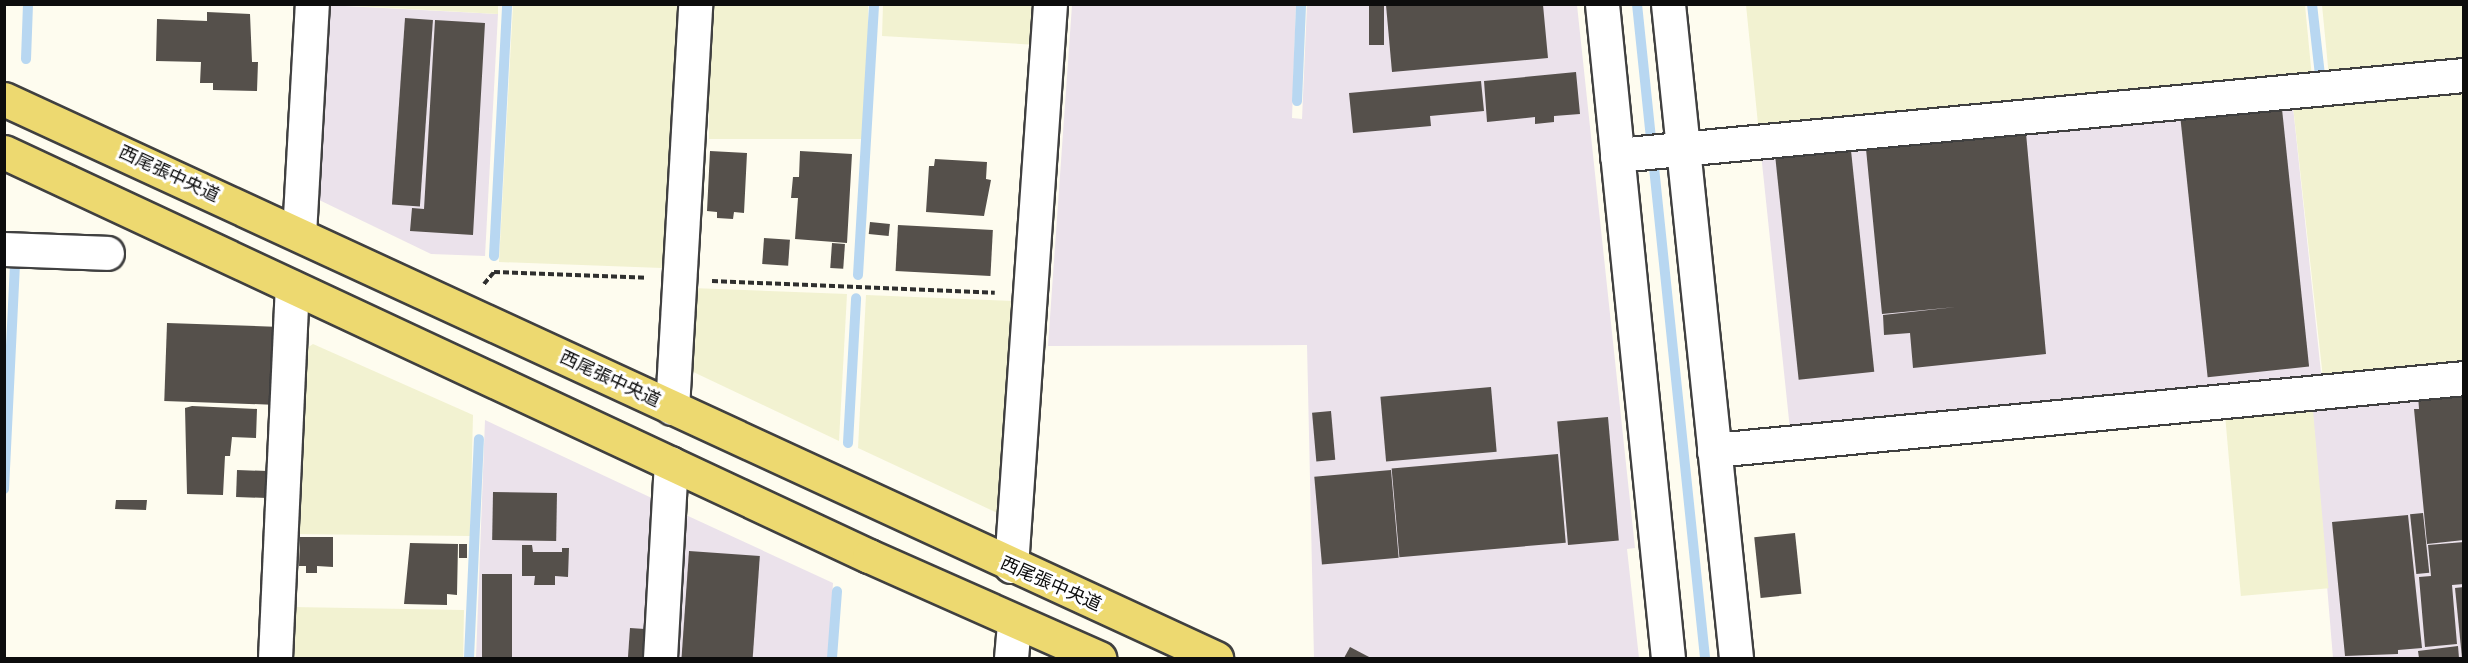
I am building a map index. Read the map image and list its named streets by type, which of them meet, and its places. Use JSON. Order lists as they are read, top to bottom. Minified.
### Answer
{"streets":{"main road":["西尾張中央道"]}}
